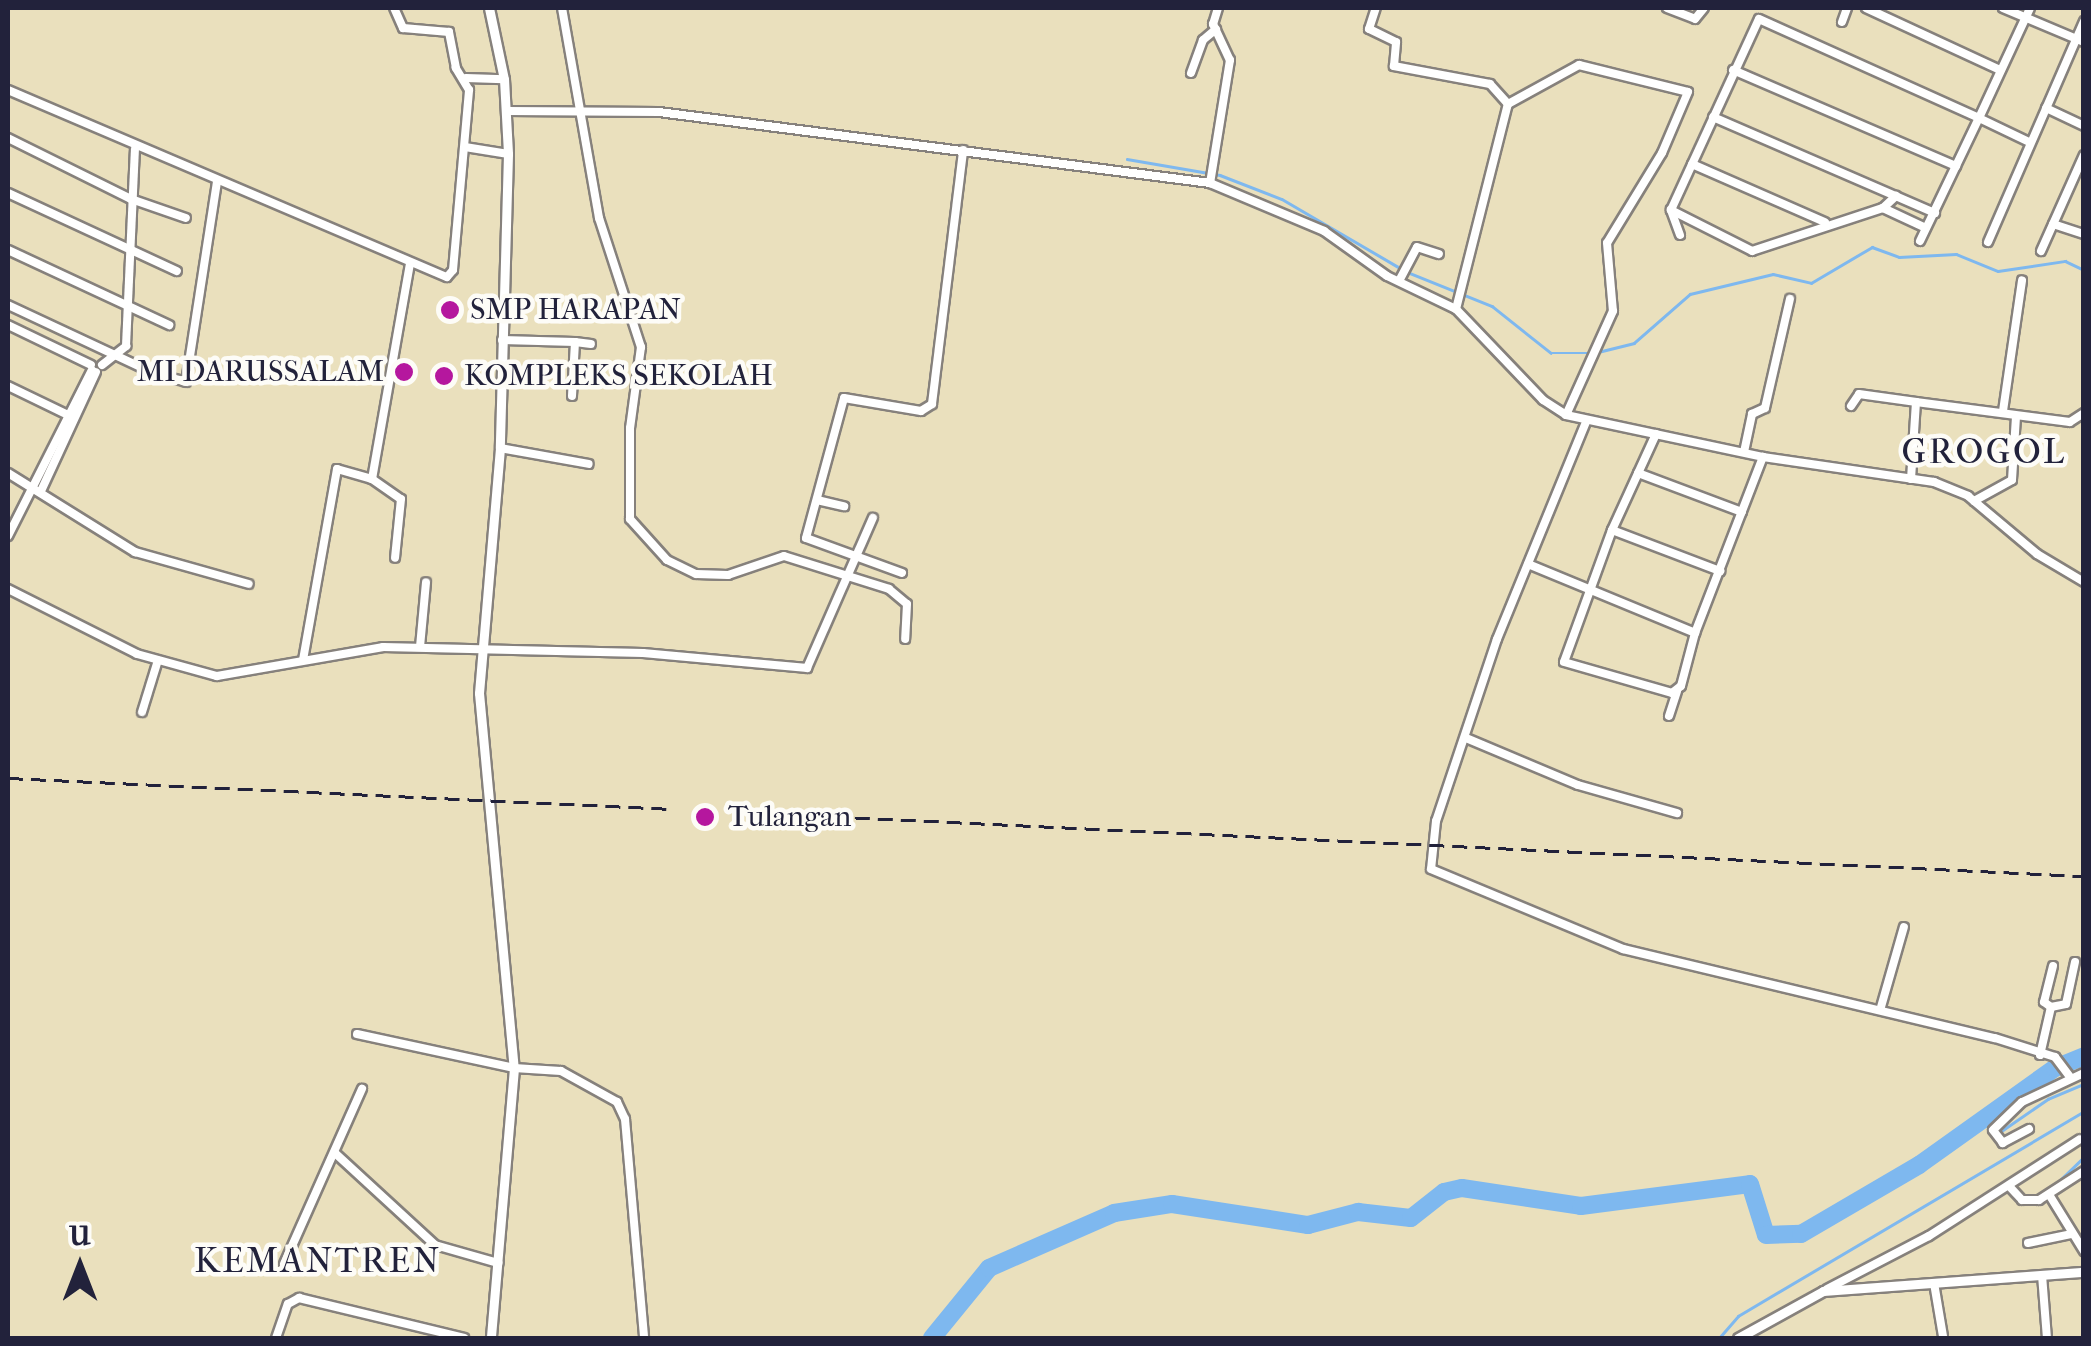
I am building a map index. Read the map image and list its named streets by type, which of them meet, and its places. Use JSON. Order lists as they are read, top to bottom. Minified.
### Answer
{"districts":["GROGOL","KEMANTREN"],"places":["SMP HARAPAN","MI DARUSSALAM","KOMPLEKS SEKOLAH","Tulangan"],"north":"top"}
